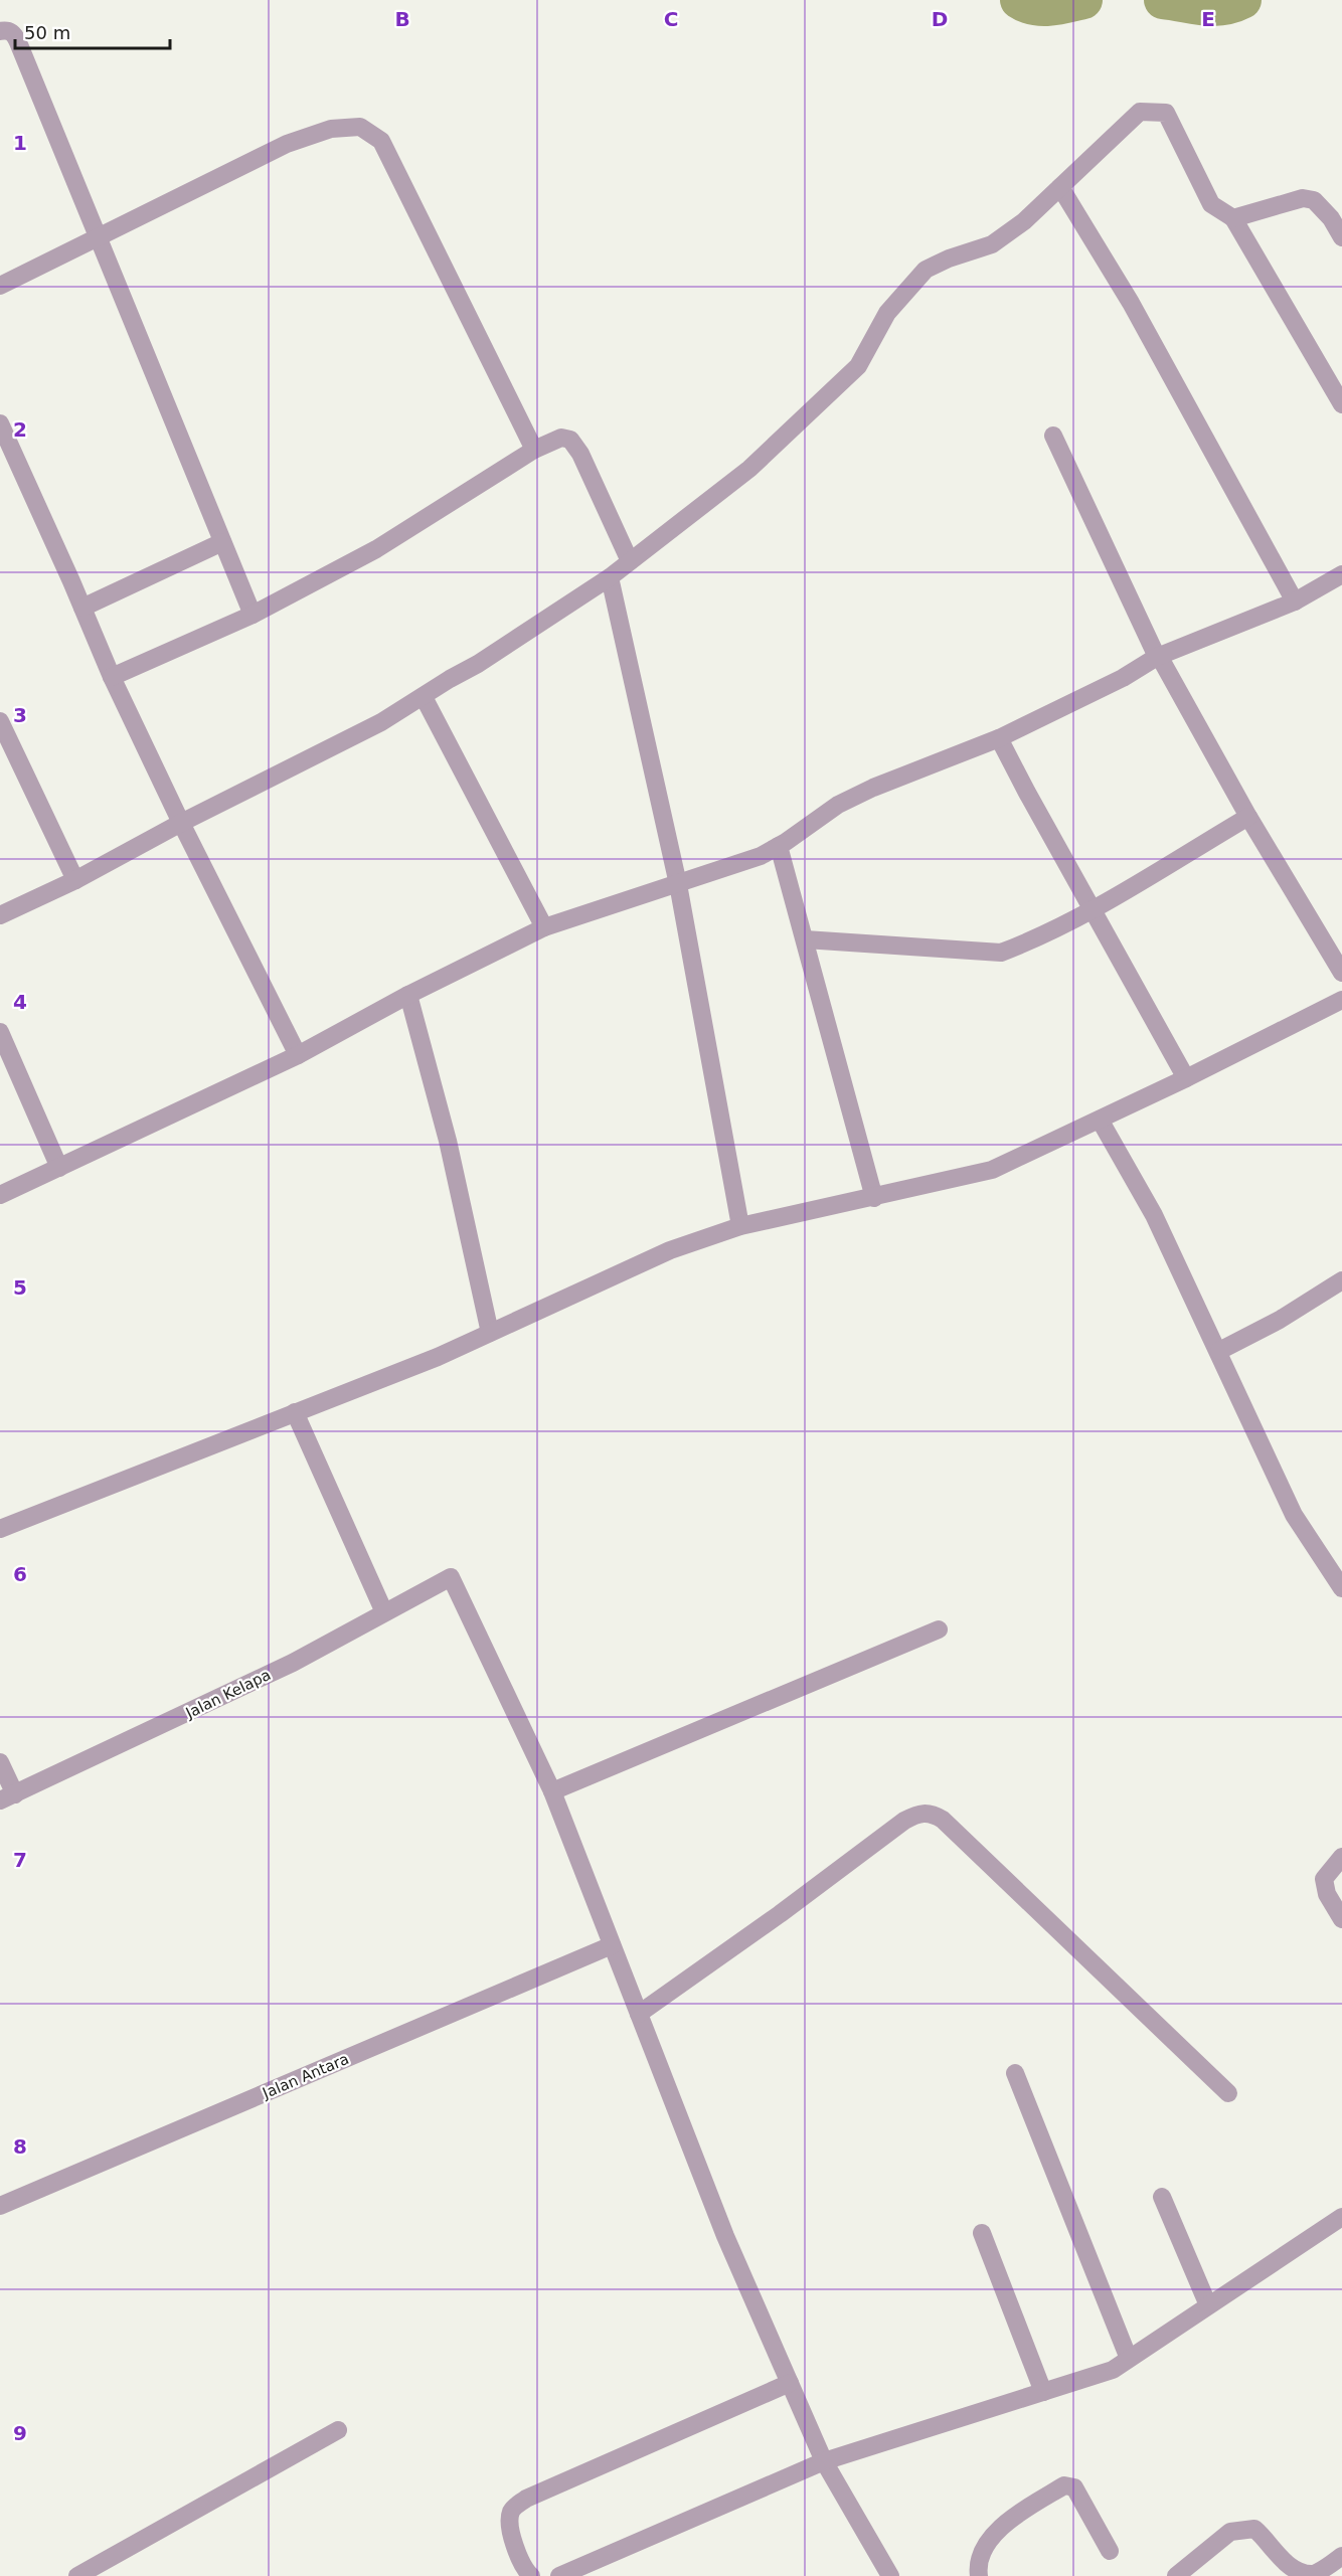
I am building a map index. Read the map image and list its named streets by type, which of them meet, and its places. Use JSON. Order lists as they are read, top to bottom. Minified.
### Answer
{"streets":{"street":["Jalan Kelapa","Jalan Antara"]},"scale_bar":"50 m","grid":{"columns":["B","C","D","E"],"rows":["1","2","3","4","5","6","7","8","9"]}}
